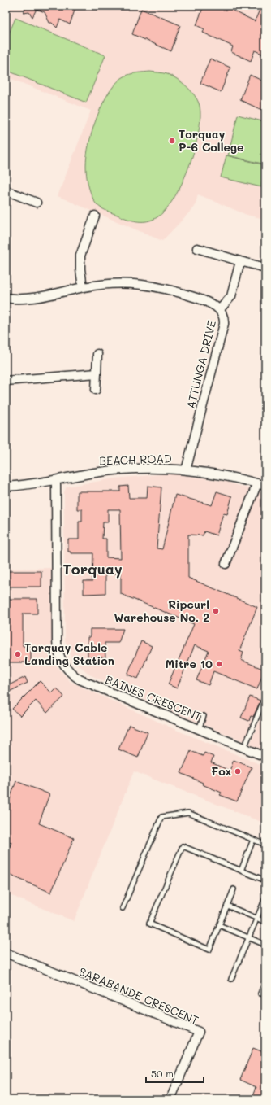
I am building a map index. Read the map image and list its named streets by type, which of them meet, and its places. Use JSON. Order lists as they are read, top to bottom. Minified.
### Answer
{"streets":{"street":["ATTUNGA DRIVE","BEACH ROAD","BAINES CRESCENT","SARABANDE CRESCENT"]},"crossings":[["ATTUNGA DRIVE","BEACH ROAD"],["BEACH ROAD","BAINES CRESCENT"]],"districts":["Torquay"],"places":["Torquay P-6 College","Ripcurl Warehouse No. 2","Torquay Cable Landing Station","Mitre 10","Fox"],"scale_bar":"50 m"}
